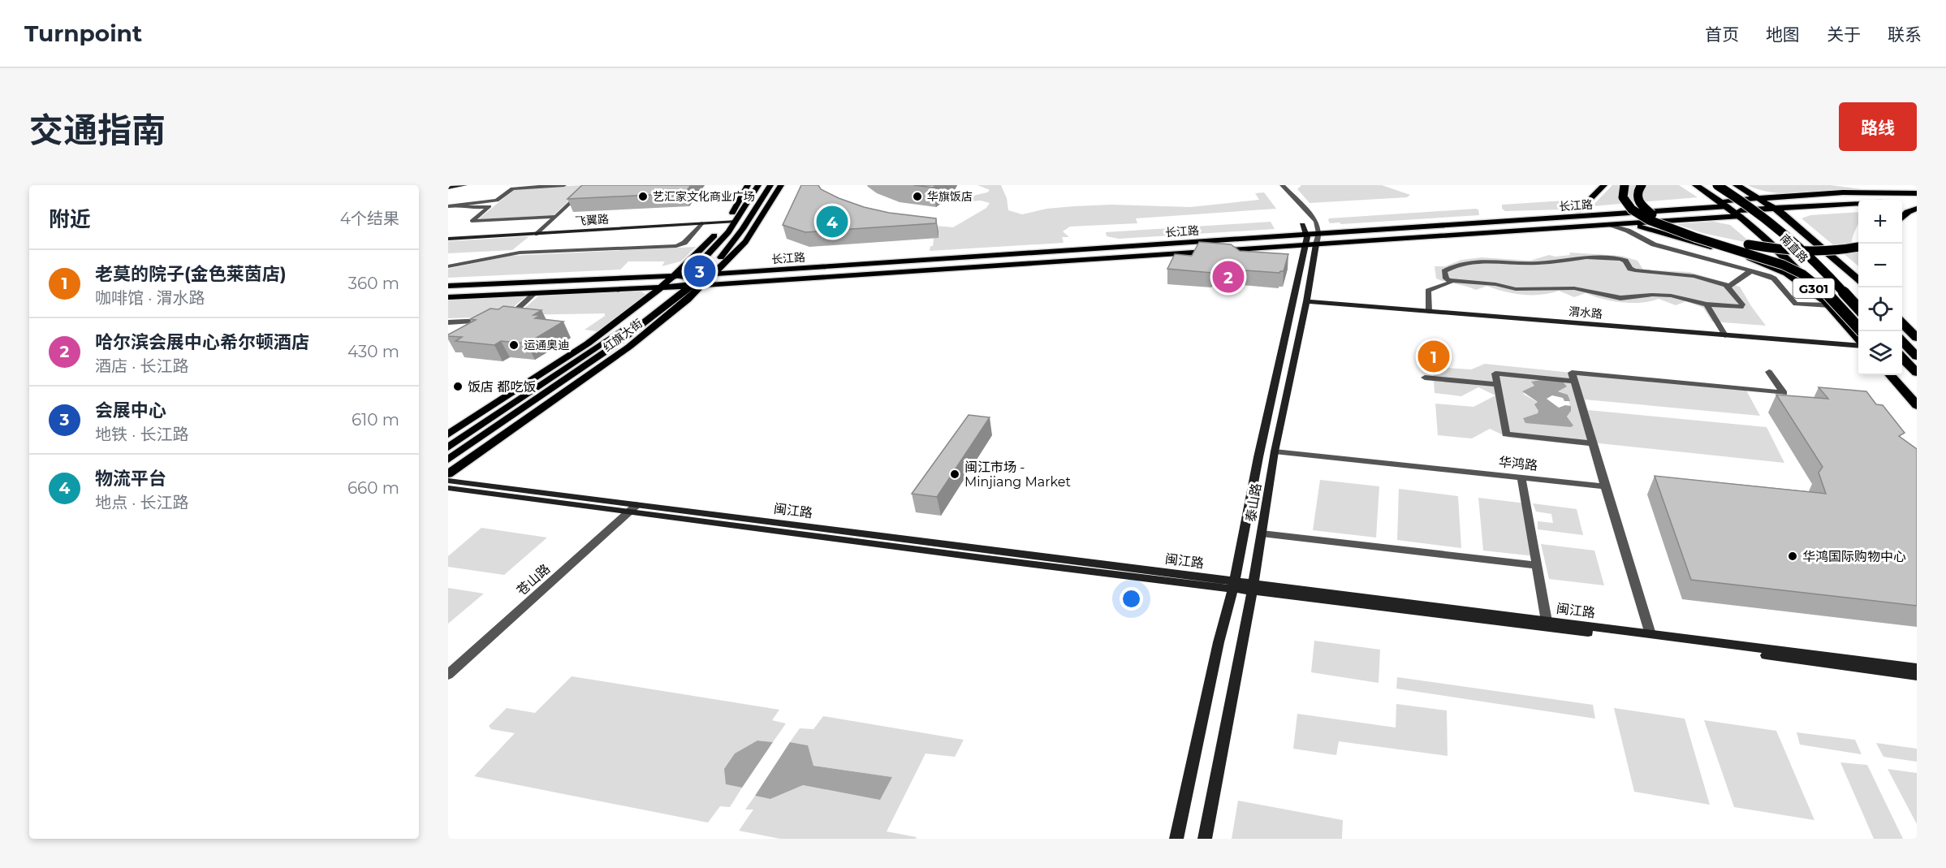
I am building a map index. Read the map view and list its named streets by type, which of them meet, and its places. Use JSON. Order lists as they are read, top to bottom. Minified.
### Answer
{"streets":{"highway":["长江路","南直路","G301"],"main road":["飞翼路","渭水路","红旗大街","泰山路","闽江路"],"street":["华鸿路","苍山路"]},"crossings":[["长江路","南直路"],["长江路","红旗大街"],["长江路","泰山路"],["飞翼路","红旗大街"],["渭水路","泰山路"],["华鸿路","泰山路"],["泰山路","闽江路"],["闽江路","苍山路"]],"places":["艺汇家文化商业广场","华旗饭店","运通奥迪","饭店 都吃饭","闽江市场 - Minjiang Market","华鸿国际购物中心"],"page":{"header":"Turnpoint","nav":["首页","地图","关于","联系"],"title":"交通指南","buttons":"路线","heading":["附近","4个结果"],"map_buttons":["+","−"],"pins":["4","3","2","1"],"list":[{"mark":"1","name":"老莫的院子(金色莱茵店)","note":"咖啡馆 · 渭水路","value":"360 m"},{"mark":"2","name":"哈尔滨会展中心希尔顿酒店","note":"酒店 · 长江路","value":"430 m"},{"mark":"3","name":"会展中心","note":"地铁 · 长江路","value":"610 m"},{"mark":"4","name":"物流平台","note":"地点 · 长江路","value":"660 m"}]}}
